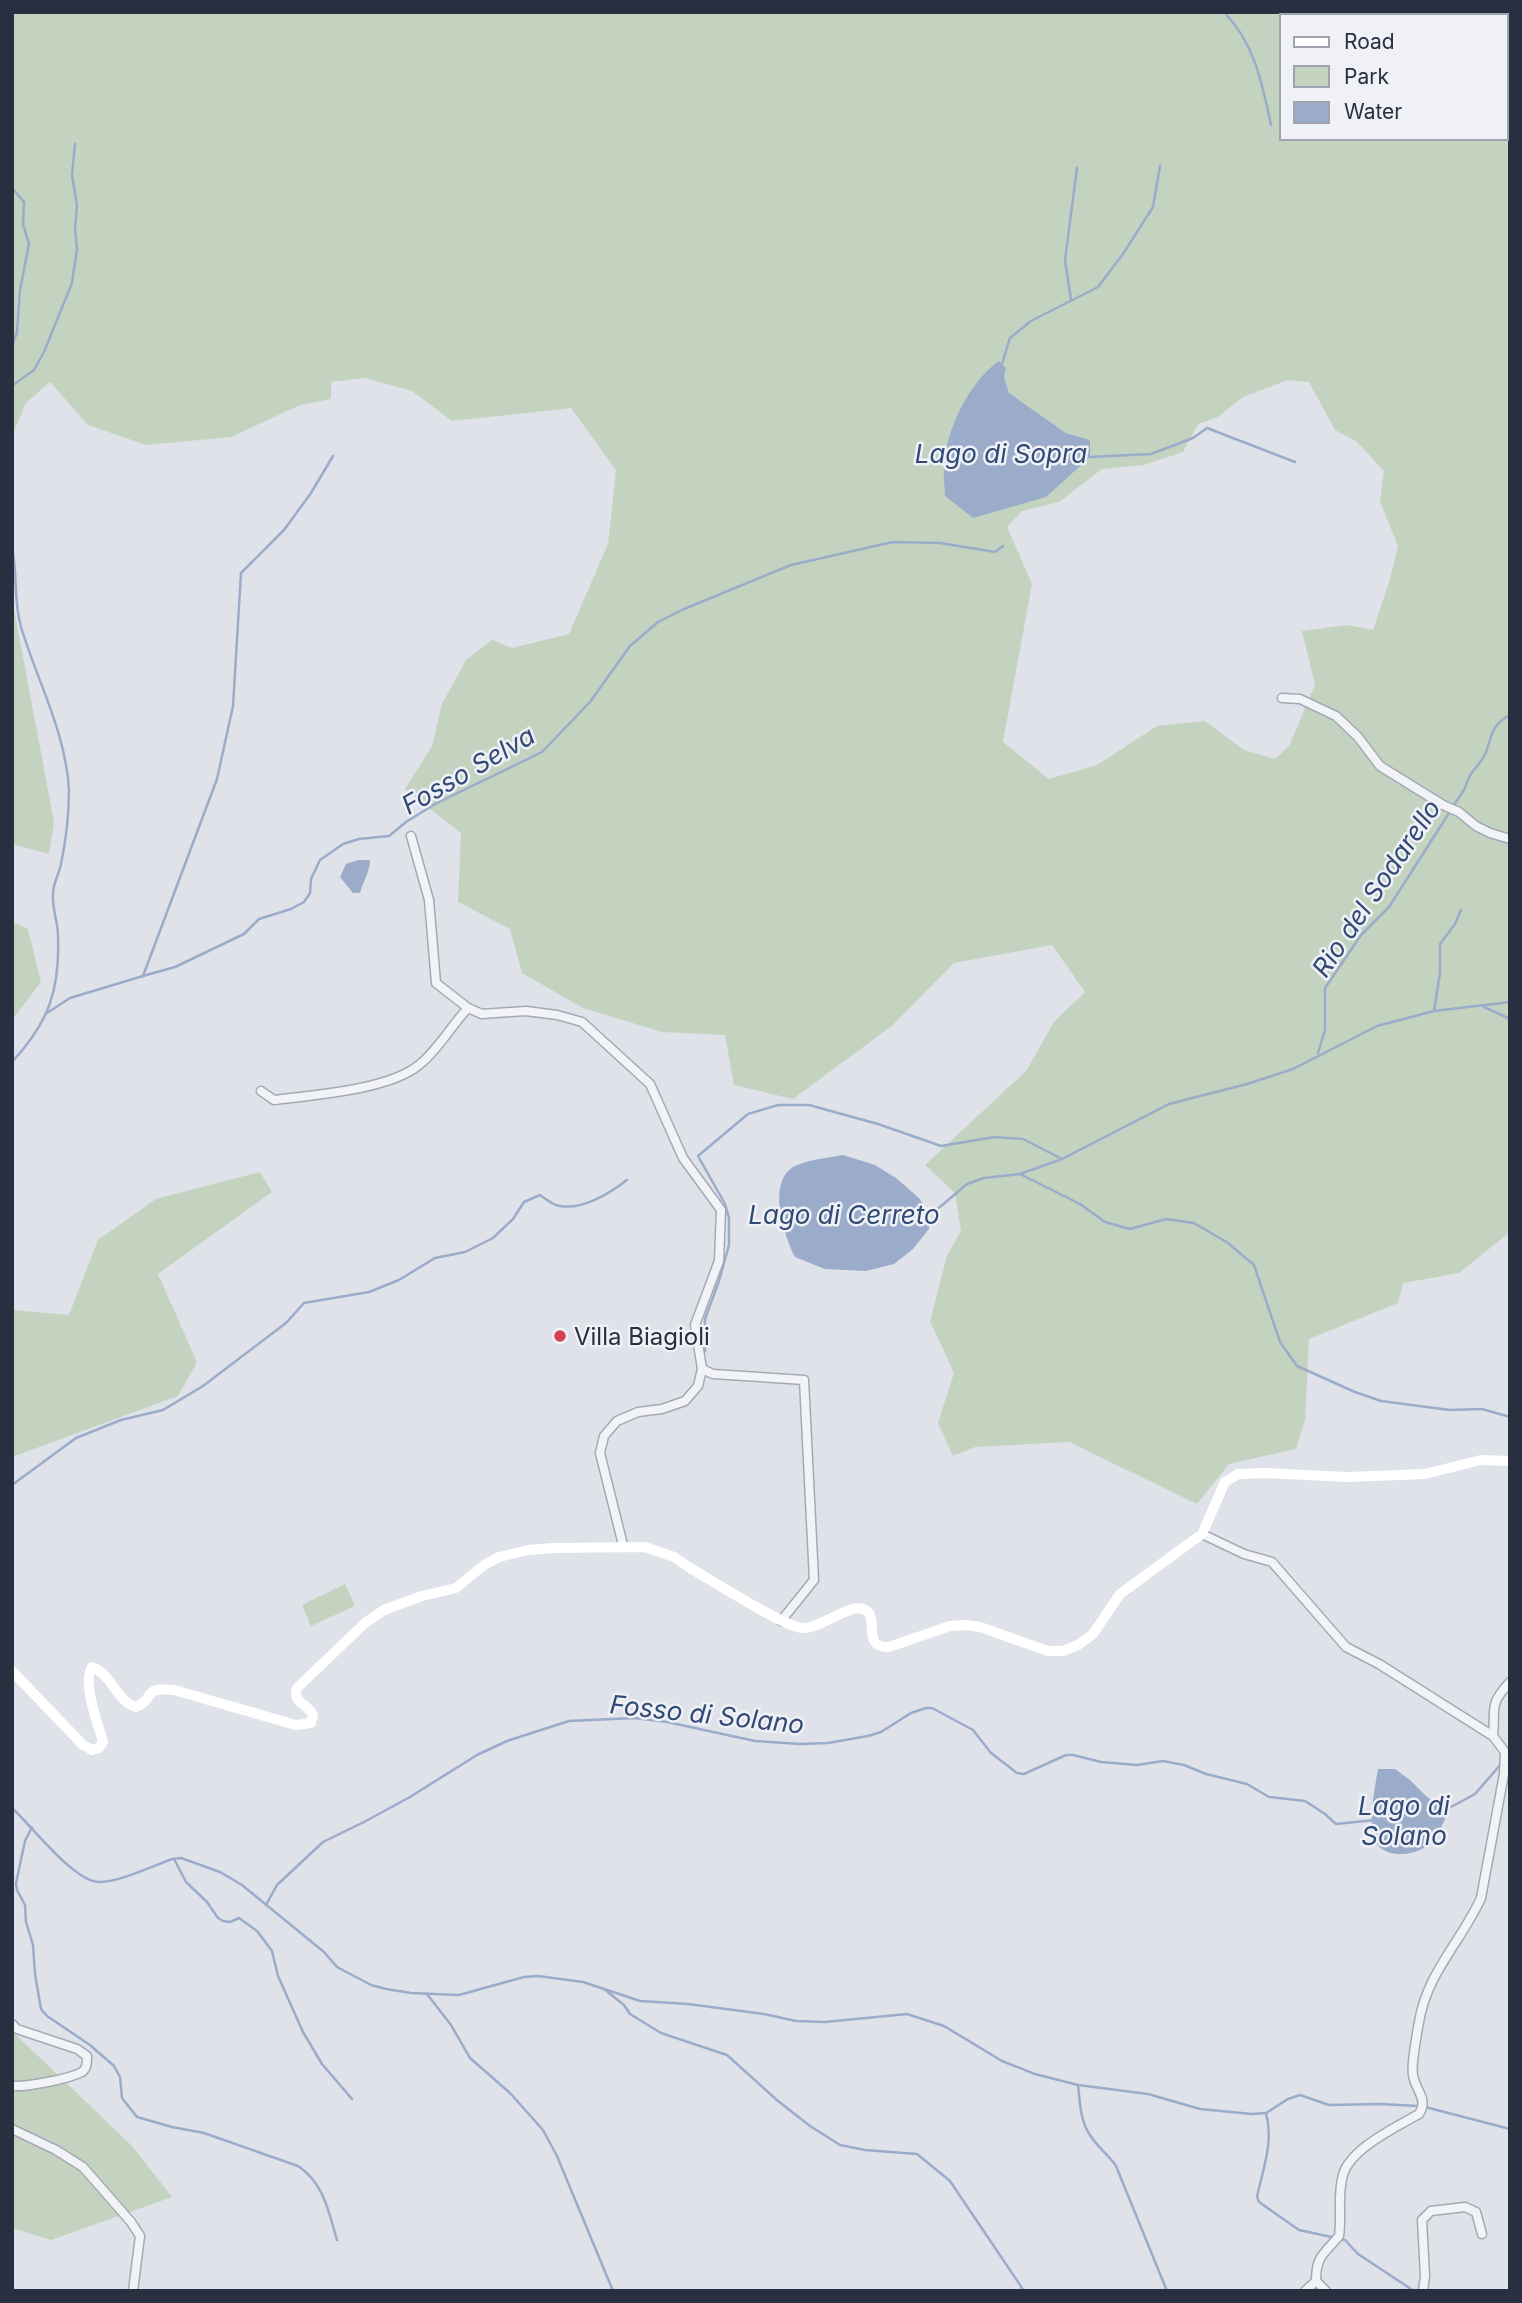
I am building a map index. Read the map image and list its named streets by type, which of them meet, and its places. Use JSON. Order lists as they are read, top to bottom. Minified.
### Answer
{"water":["Lago di Sopra","Fosso Selva","Rio del Sodarello","Lago di Cerreto","Fosso di Solano","Lago di Solano"],"places":["Villa Biagioli"],"legend":["Road","Park","Water"]}
